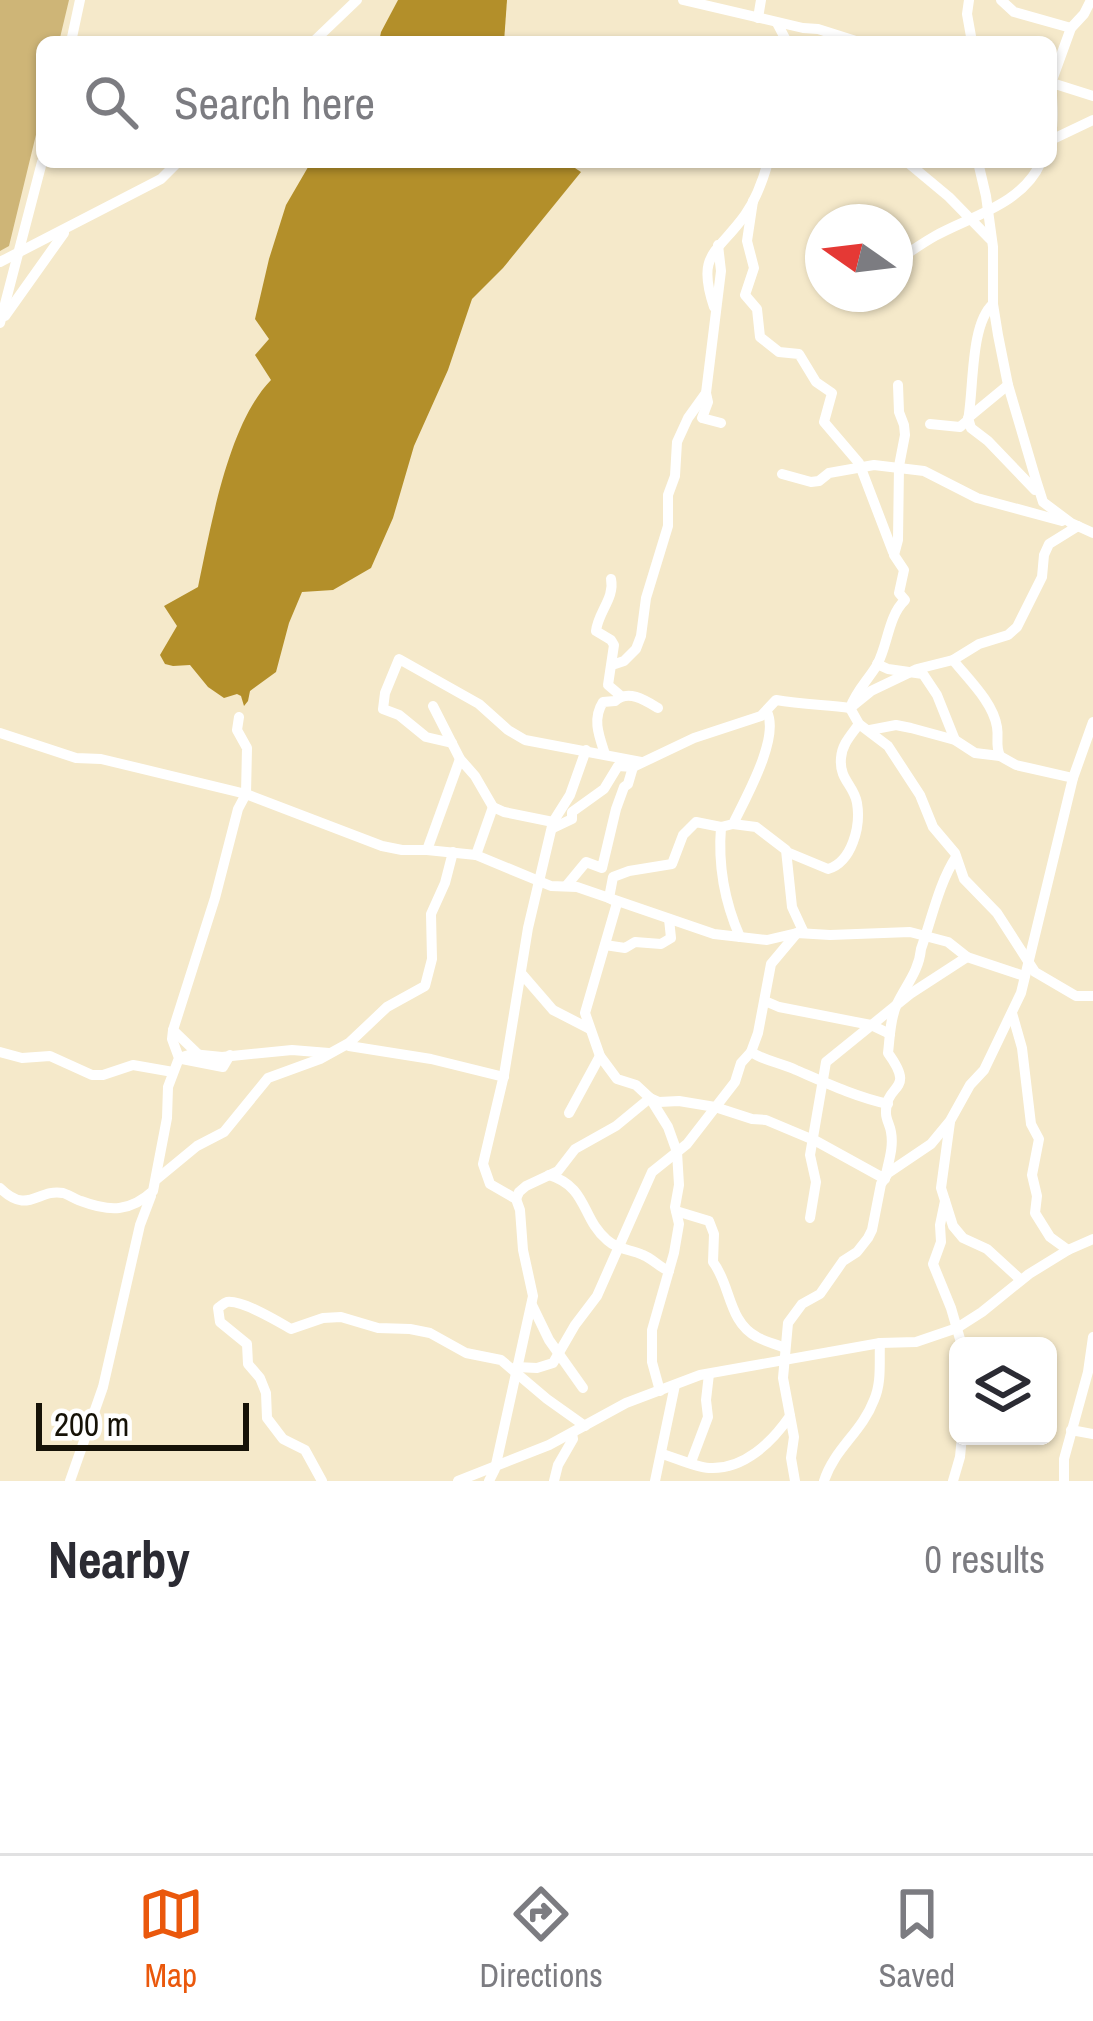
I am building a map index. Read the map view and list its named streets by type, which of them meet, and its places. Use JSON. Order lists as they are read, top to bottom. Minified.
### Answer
{"scale_bar":"200 m","north":"left","page":{"search":"Search here","scale":"200 m","heading":["Nearby","0 results"],"nav":["Map","Directions","Saved"]}}
